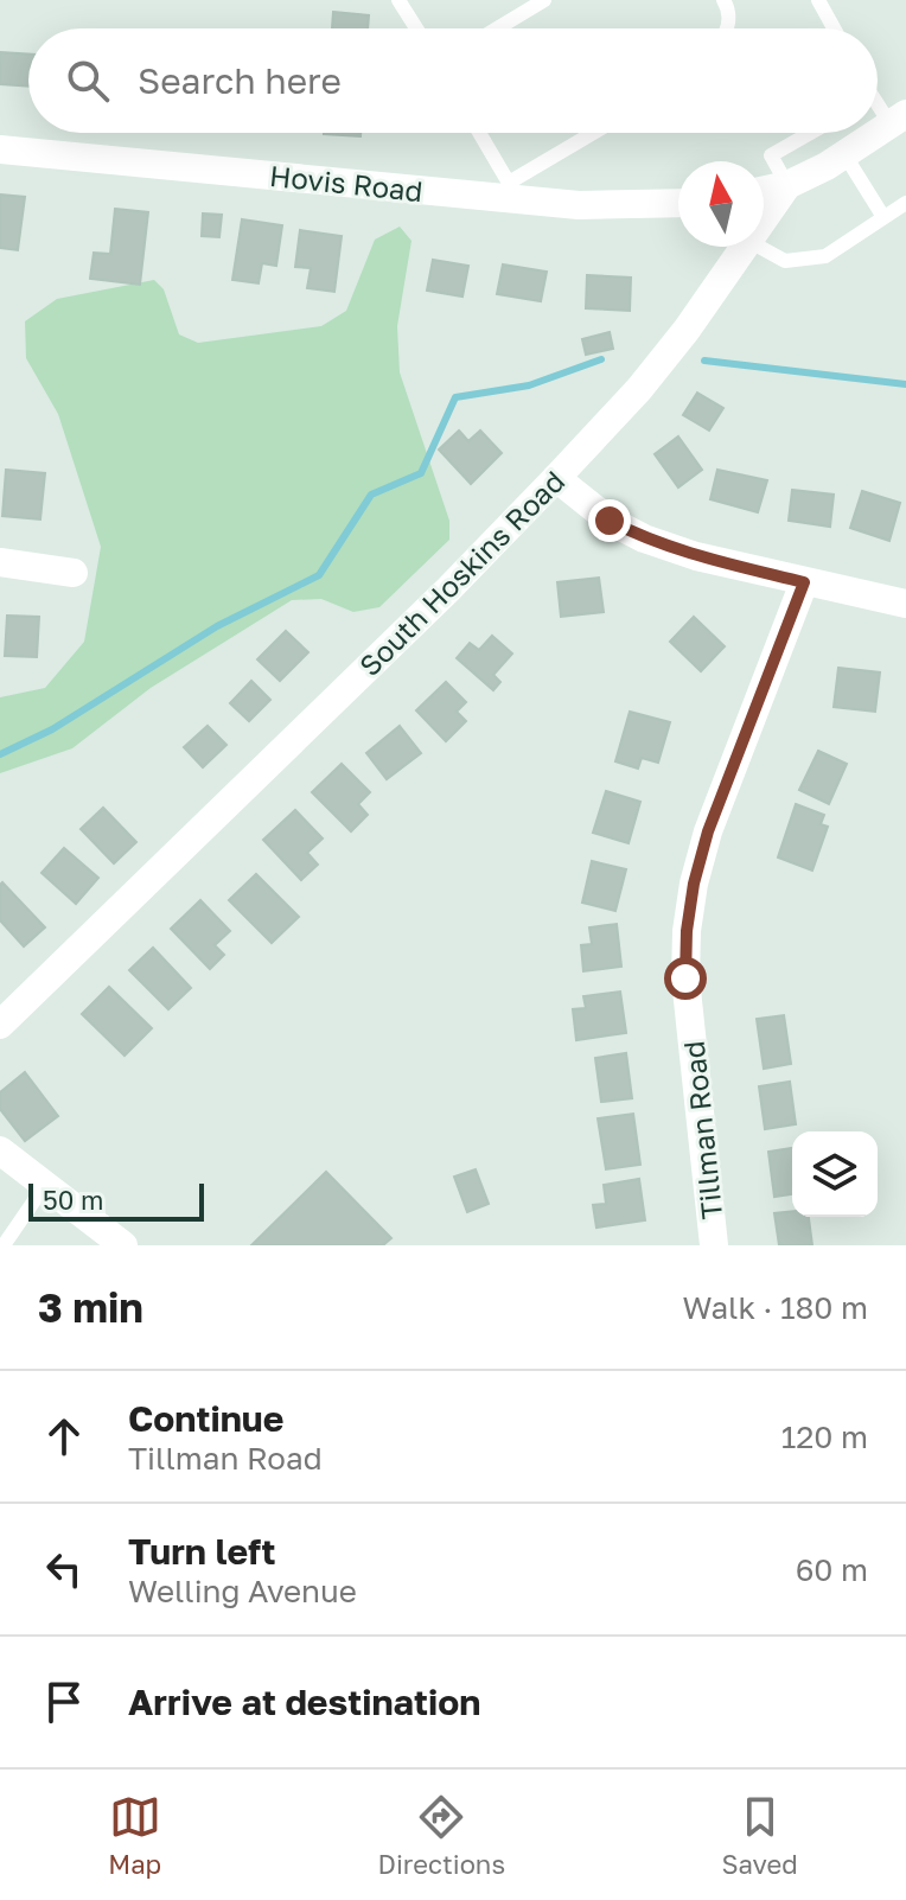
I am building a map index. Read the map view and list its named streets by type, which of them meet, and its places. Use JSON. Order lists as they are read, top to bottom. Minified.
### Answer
{"streets":{"street":["Hovis Road","South Hoskins Road","Tillman Road"]},"scale_bar":"50 m","north":"top","page":{"search":"Search here","scale":"50 m","heading":["3 min","Walk · 180 m"],"list":[["Continue","Tillman Road","120 m"],["Turn left","Welling Avenue","60 m"],"Arrive at destination"],"nav":["Map","Directions","Saved"]}}
